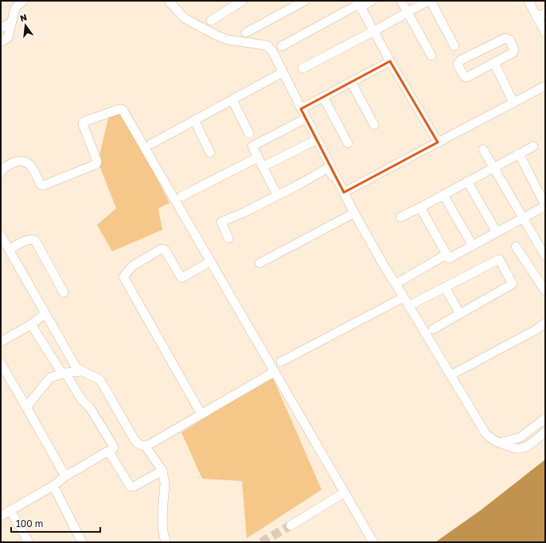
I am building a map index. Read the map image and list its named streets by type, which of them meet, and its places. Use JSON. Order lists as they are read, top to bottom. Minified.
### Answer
{"scale_bar":"100 m","north":"top"}
